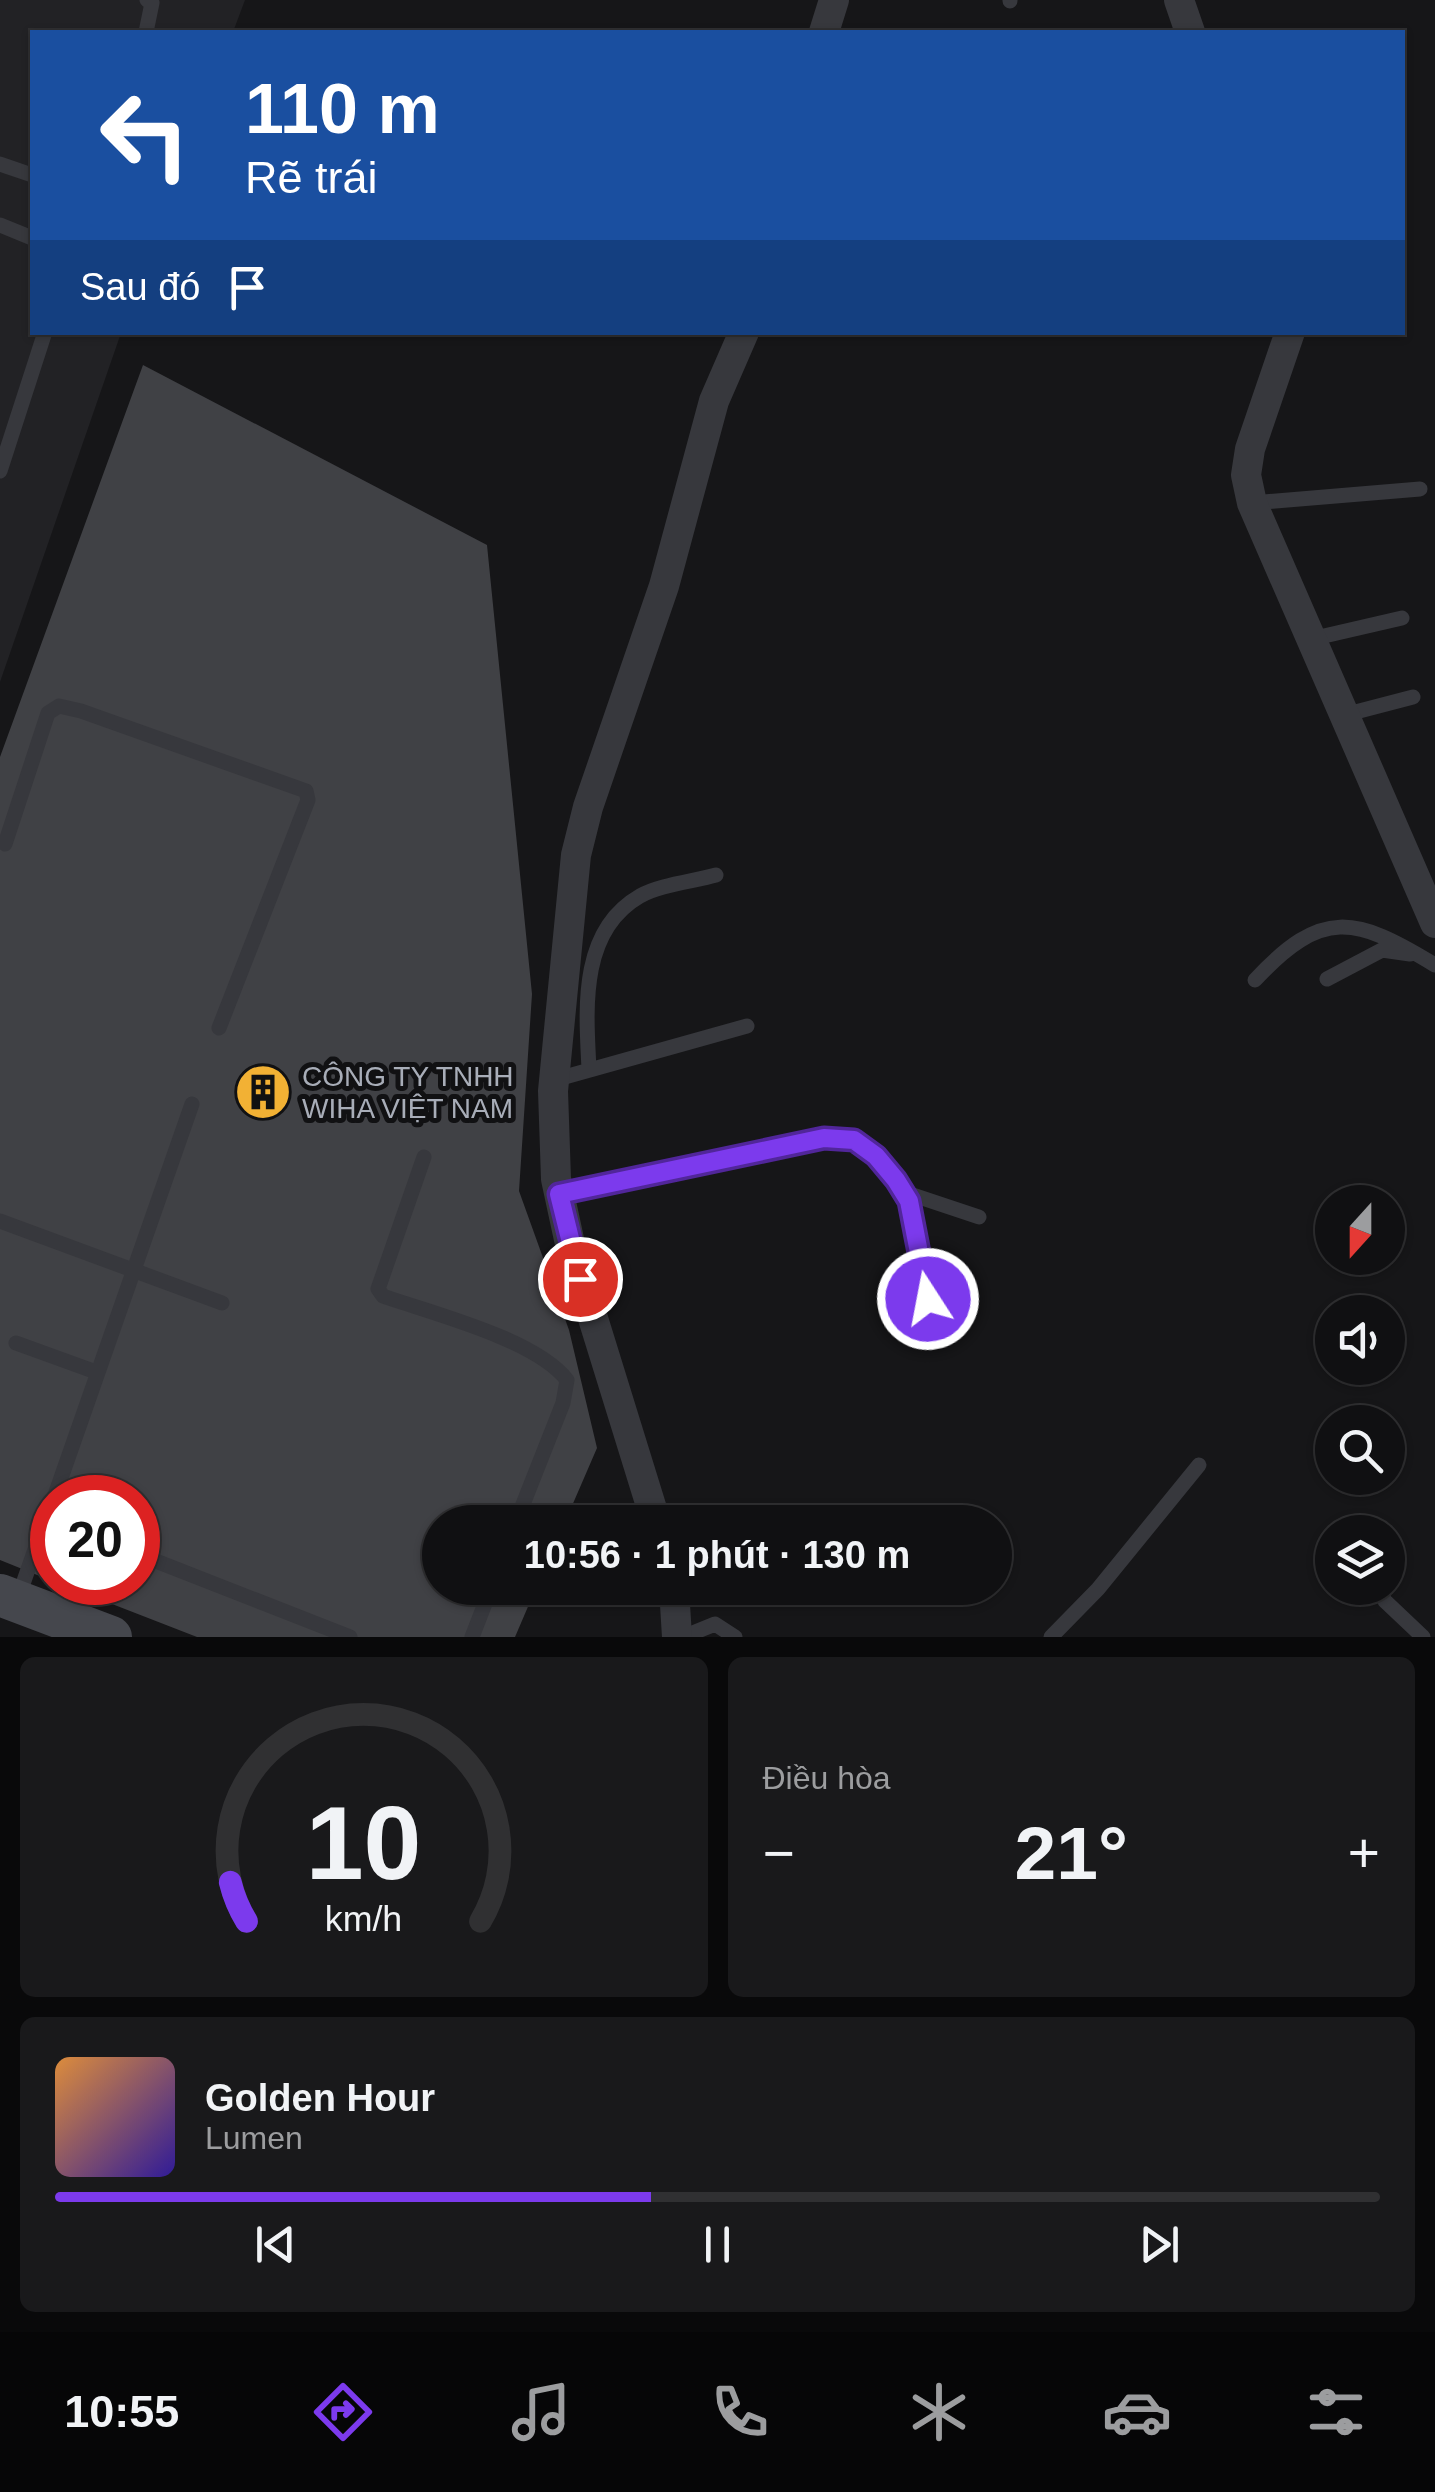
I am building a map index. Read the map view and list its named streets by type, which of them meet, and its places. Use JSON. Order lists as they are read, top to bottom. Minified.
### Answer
{"places":{"building":["CÔNG TY TNHH WIHA VIỆT NAM"]},"north":"bottom","page":{"turn":["110 m","Rẽ trái"],"then":"Sau đó","limit":"20","trip":"10:56 · 1 phút · 130 m","tile":"Điều hòa","heat":["−","21°","+"],"song":["Golden Hour","Lumen"],"tabs":"10:55","gauge":["10","km/h"]}}
